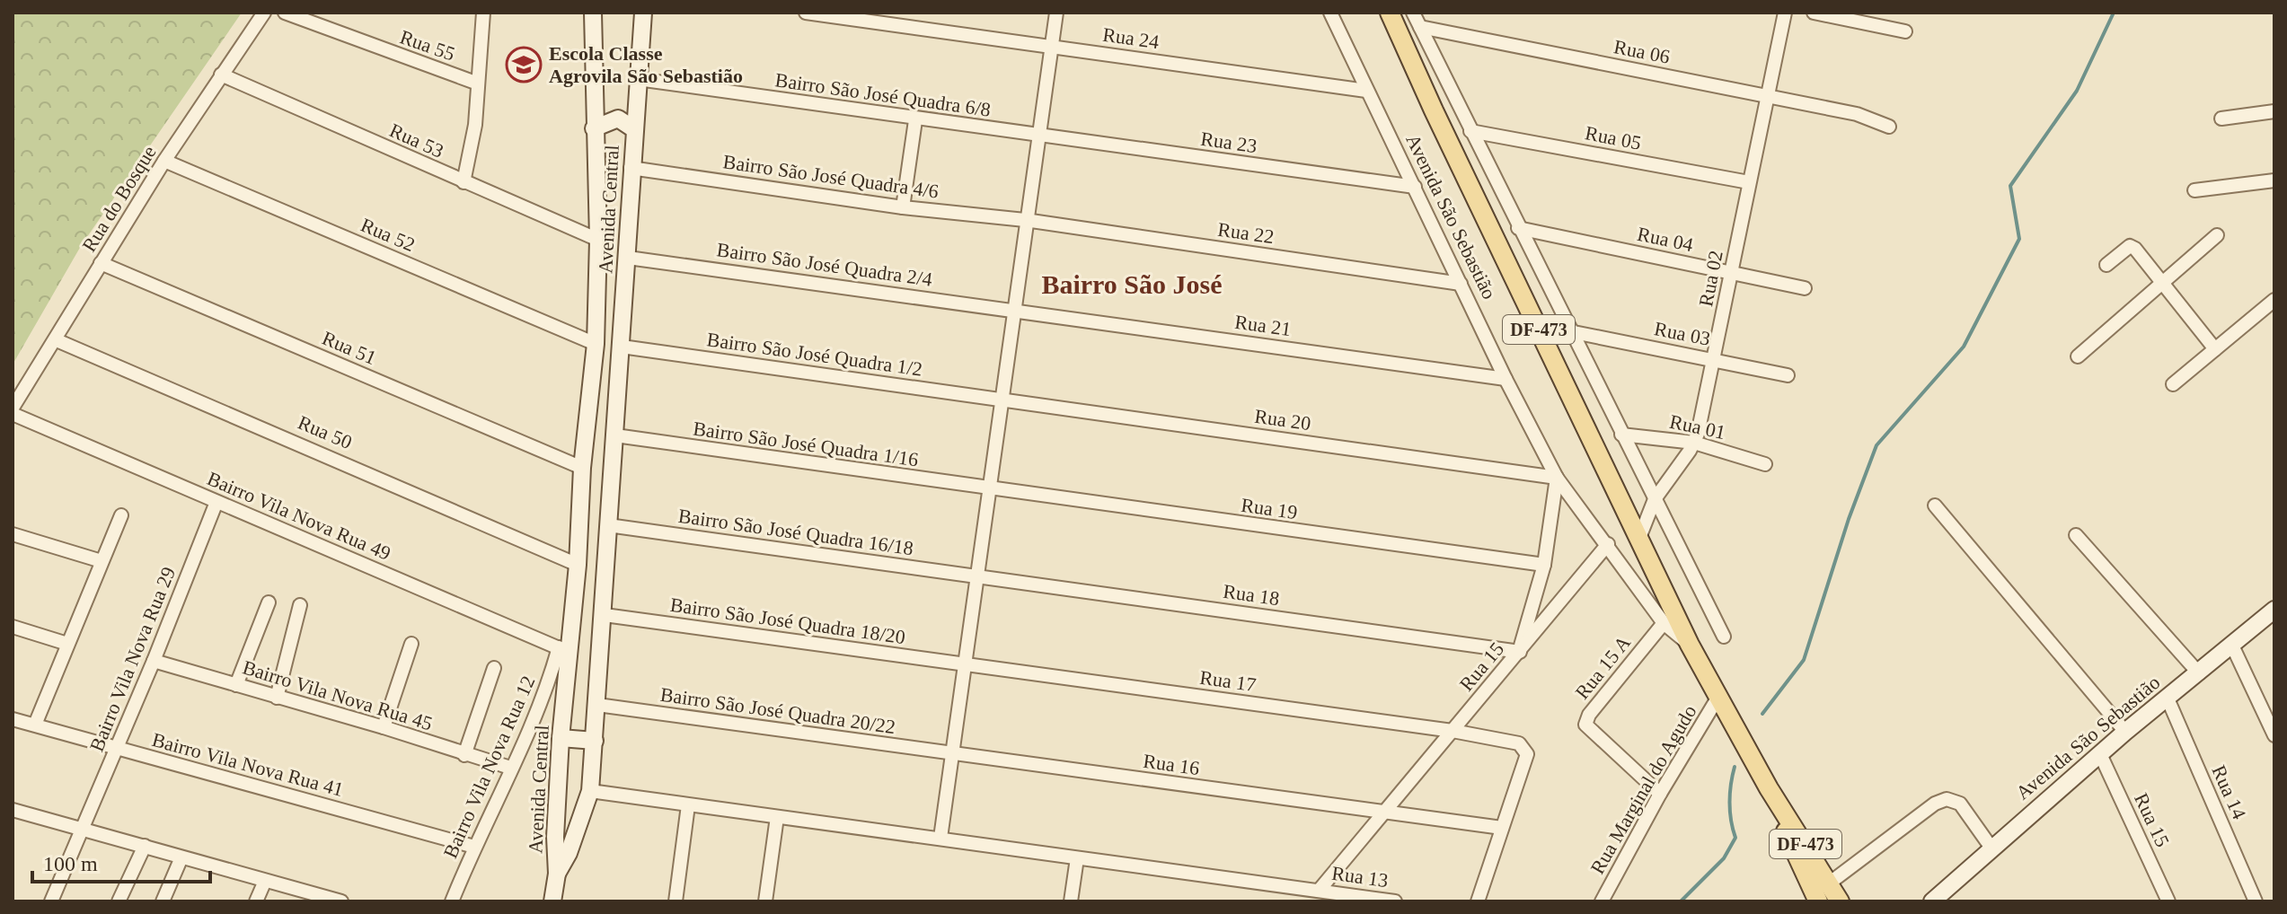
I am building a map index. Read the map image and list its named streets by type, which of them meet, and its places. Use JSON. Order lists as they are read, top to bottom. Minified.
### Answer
{"streets":{"main road":["Avenida São Sebastião","DF-473"],"street":["Rua 24","Rua 55","Rua 06","Bairro São José Quadra 6/8","Rua 05","Rua 53","Rua 23","Bairro São José Quadra 4/6","Rua do Bosque","Avenida Central","Rua 22","Rua 52","Rua 04","Bairro São José Quadra 2/4","Rua 02","Rua 21","Rua 03","Rua 51","Bairro São José Quadra 1/2","Rua 20","Rua 01","Rua 50","Bairro São José Quadra 1/16","Rua 19","Bairro Vila Nova Rua 49","Bairro São José Quadra 16/18","Rua 18","Bairro São José Quadra 18/20","Bairro Vila Nova Rua 29","Rua 15","Rua 15 A","Rua 17","Bairro Vila Nova Rua 45","Bairro São José Quadra 20/22","Bairro Vila Nova Rua 41","Rua 16","Bairro Vila Nova Rua 12","Rua Marginal do Agudo","Rua 14","Rua 13"]},"crossings":[["Rua 24","Avenida São Sebastião"],["Rua 06","Rua 02"],["Bairro São José Quadra 6/8","Rua 23"],["Bairro São José Quadra 6/8","Avenida Central"],["Rua 05","Rua 02"],["Rua 53","Rua do Bosque"],["Rua 53","Avenida Central"],["Rua 23","Avenida São Sebastião"],["Bairro São José Quadra 4/6","Avenida Central"],["Bairro São José Quadra 4/6","Rua 22"],["Rua do Bosque","Rua 52"],["Rua do Bosque","Rua 51"],["Rua do Bosque","Rua 50"],["Avenida Central","Rua 52"],["Avenida Central","Bairro São José Quadra 2/4"],["Avenida Central","Rua 51"],["Avenida Central","Bairro São José Quadra 1/2"],["Avenida Central","Rua 50"],["Avenida Central","Bairro São José Quadra 1/16"],["Avenida Central","Bairro Vila Nova Rua 49"],["Avenida Central","Bairro São José Quadra 16/18"],["Avenida Central","Bairro São José Quadra 18/20"],["Avenida Central","Bairro São José Quadra 20/22"],["Avenida Central","Bairro Vila Nova Rua 12"],["Avenida Central","Rua 13"],["Avenida São Sebastião","Rua 22"],["Avenida São Sebastião","Rua 02"],["Avenida São Sebastião","Rua 21"],["Avenida São Sebastião","Rua 20"],["Avenida São Sebastião","Rua 15"],["Avenida São Sebastião","Rua 15 A"],["Avenida São Sebastião","Rua Marginal do Agudo"],["Avenida São Sebastião","Rua 14"],["Rua 04","Rua 02"],["Bairro São José Quadra 2/4","Rua 21"],["Rua 02","Rua 03"],["Rua 02","Rua 01"],["Bairro São José Quadra 1/2","Rua 20"],["Bairro São José Quadra 1/16","Rua 19"],["Bairro Vila Nova Rua 49","Bairro Vila Nova Rua 29"],["Bairro Vila Nova Rua 49","Bairro Vila Nova Rua 12"],["Bairro São José Quadra 16/18","Rua 18"],["Rua 18","Rua 15"],["Bairro São José Quadra 18/20","Rua 17"],["Bairro Vila Nova Rua 29","Bairro Vila Nova Rua 45"],["Bairro Vila Nova Rua 29","Bairro Vila Nova Rua 41"],["Rua 15","Rua 17"],["Rua 15","Rua 16"],["Rua 15","Rua 13"],["Rua 15 A","Rua Marginal do Agudo"],["Rua 17","Rua 16"],["Bairro Vila Nova Rua 45","Bairro Vila Nova Rua 12"],["Bairro São José Quadra 20/22","Rua 16"],["Bairro Vila Nova Rua 41","Bairro Vila Nova Rua 12"]],"districts":["Bairro São José"],"places":{"school or university":["Escola Classe Agrovila São Sebastião"]},"scale_bar":"100 m"}
